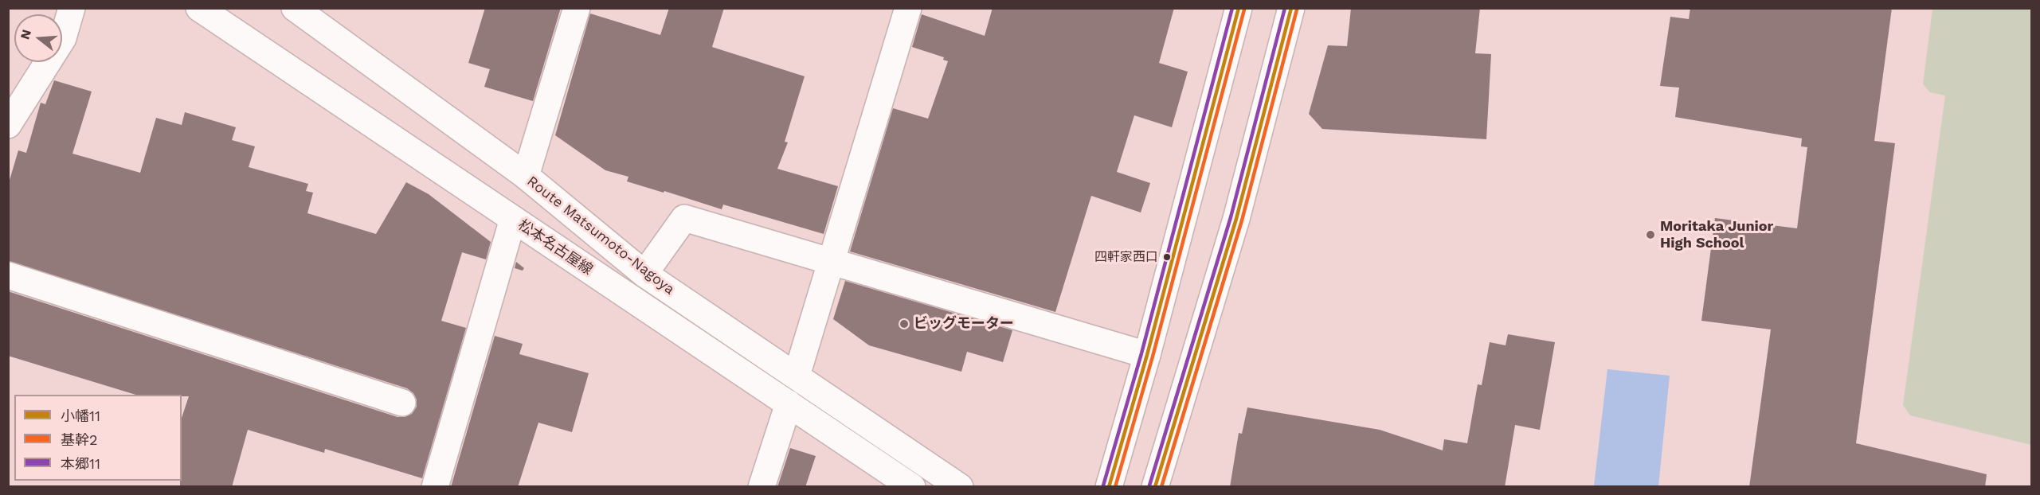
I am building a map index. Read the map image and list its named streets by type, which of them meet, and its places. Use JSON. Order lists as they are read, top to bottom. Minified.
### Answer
{"streets":{"main road":["Route Matsumoto-Nagoya","松本名古屋線"]},"places":["Moritaka Junior High School","四軒家西口","ビッグモーター"],"lines":["transit line 小幡11","transit line 本郷11","transit line 基幹2"],"legend":["小幡11","基幹2","本郷11"],"north":"left"}
